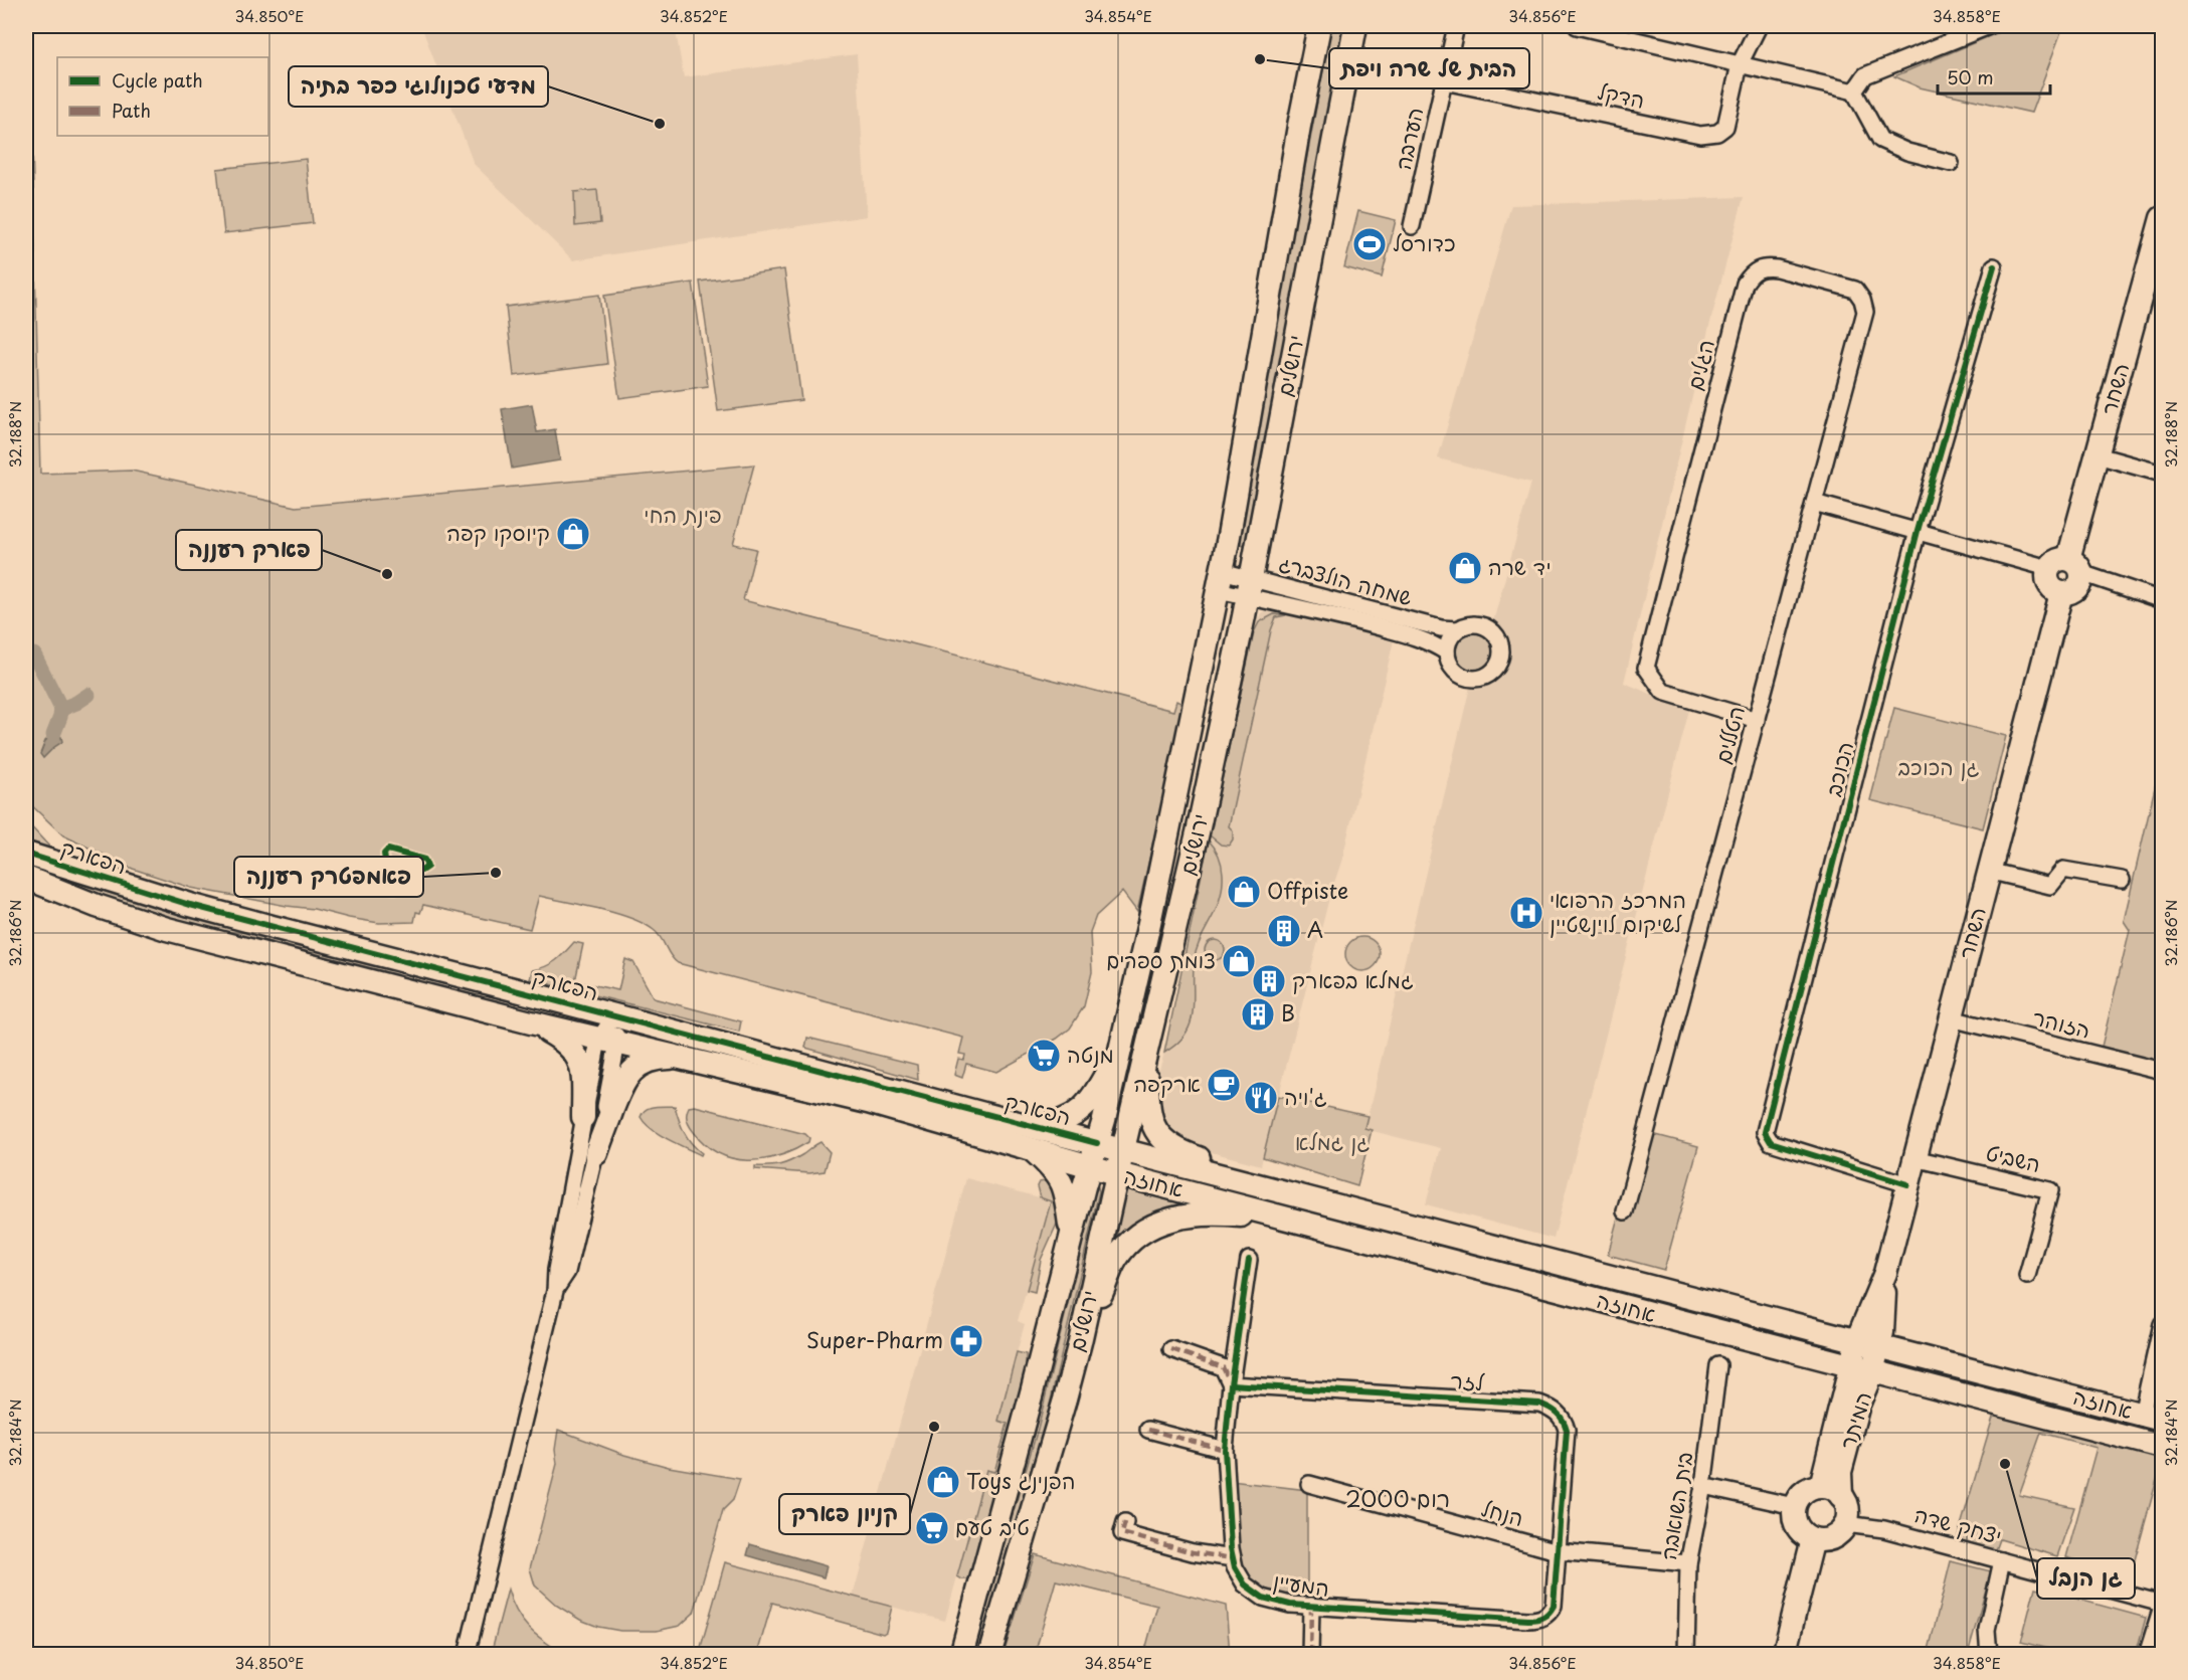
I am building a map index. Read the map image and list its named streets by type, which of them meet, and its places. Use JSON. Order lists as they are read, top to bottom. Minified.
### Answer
{"streets":{"main road":["ירושלים","השחר","הפארק","אחוזה","המיתר"],"street":["הדקל","הערבה","הגלים","שמחה הולצברג","הטללים","הכוכב","הזוהר","השביט","לזר","בית השואבה","הנחל","יצחק שדה","המעיין"]},"crossings":[["הדקל","הערבה"],["הגלים","הטללים"],["ירושלים","שמחה הולצברג"],["ירושלים","הפארק"],["ירושלים","אחוזה"],["השחר","הכוכב"],["השחר","הזוהר"],["השחר","השביט"],["השחר","אחוזה"],["השחר","המיתר"],["הפארק","אחוזה"],["אחוזה","המיתר"],["לזר","הנחל"],["לזר","המעיין"],["המיתר","יצחק שדה"],["בית השואבה","הנחל"],["הנחל","המעיין"]],"districts":["רום 2000"],"parks":["פינת החי","גן הכוכב","גן גמלא"],"places":{"other":["הבית של שרה ויפת","מדעי טכנולוגי כפר בתיה","פארק רעננה","פאמפטרק רעננה","קניון פארק","גן הנבל"],"sports":["כדורסל"],"shop":["קיוסקו קפה","יד שרה","Offpiste","צומת ספרים","Toys הפנינג"],"hospital":["המרכז הרפואי לשיקום לוינשטיין"],"building":["A","גמלא בפארק","B"],"supermarket":["מנטה","טיב טעם"],"cafe":["ארקפה"],"restaurant":["ג'ויה"],"pharmacy":["Super-Pharm"]},"legend":["Cycle path","Path"],"scale_bar":"50 m","coordinates":["34.850°E","34.852°E","34.854°E","34.856°E","34.858°E","32.188°N","32.186°N","32.184°N"]}
